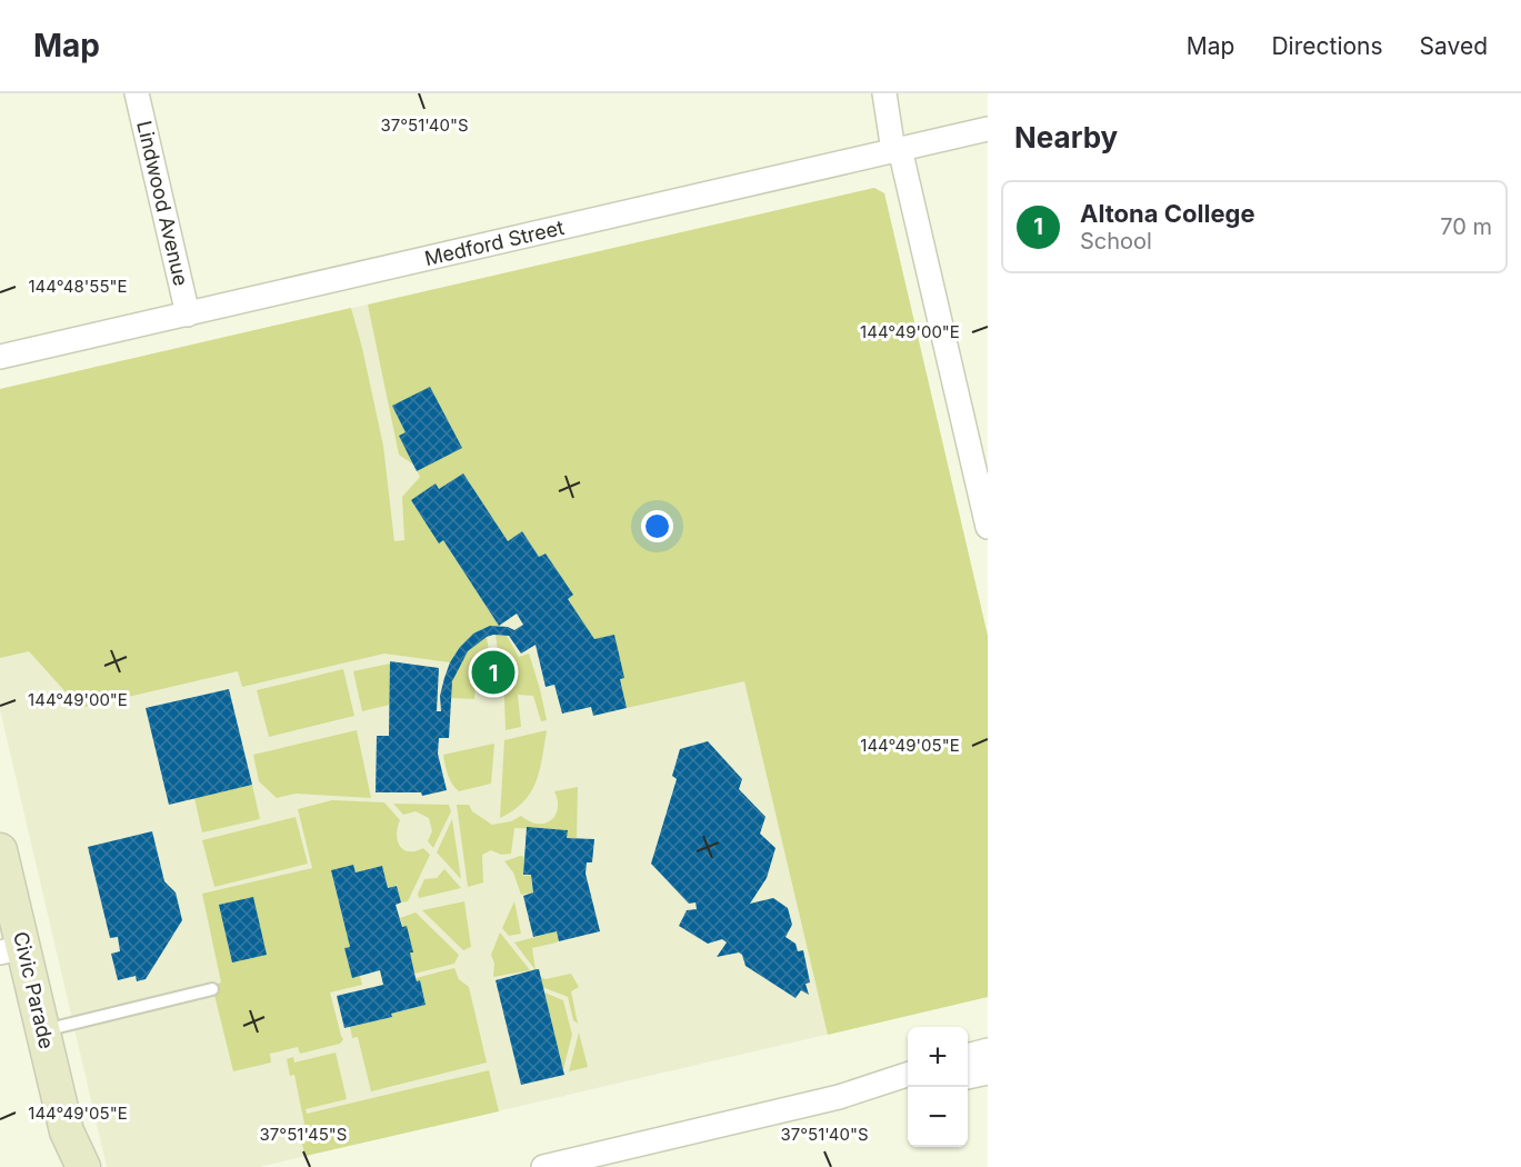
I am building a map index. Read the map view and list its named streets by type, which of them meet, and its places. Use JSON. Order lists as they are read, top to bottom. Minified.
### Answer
{"streets":{"street":["Lindwood Avenue","Medford Street","Civic Parade"]},"crossings":[["Lindwood Avenue","Medford Street"]],"page":{"header":"Map","nav":["Map","Directions","Saved"],"heading":"Nearby","list":[{"mark":"1","name":"Altona College","note":"School","value":"70 m"}],"pins":"1","map_buttons":["+","−"]},"coordinates":["37°51'40\"S","144°48'55\"E","144°49'00\"E","144°49'05\"E","37°51'45\"S"]}
